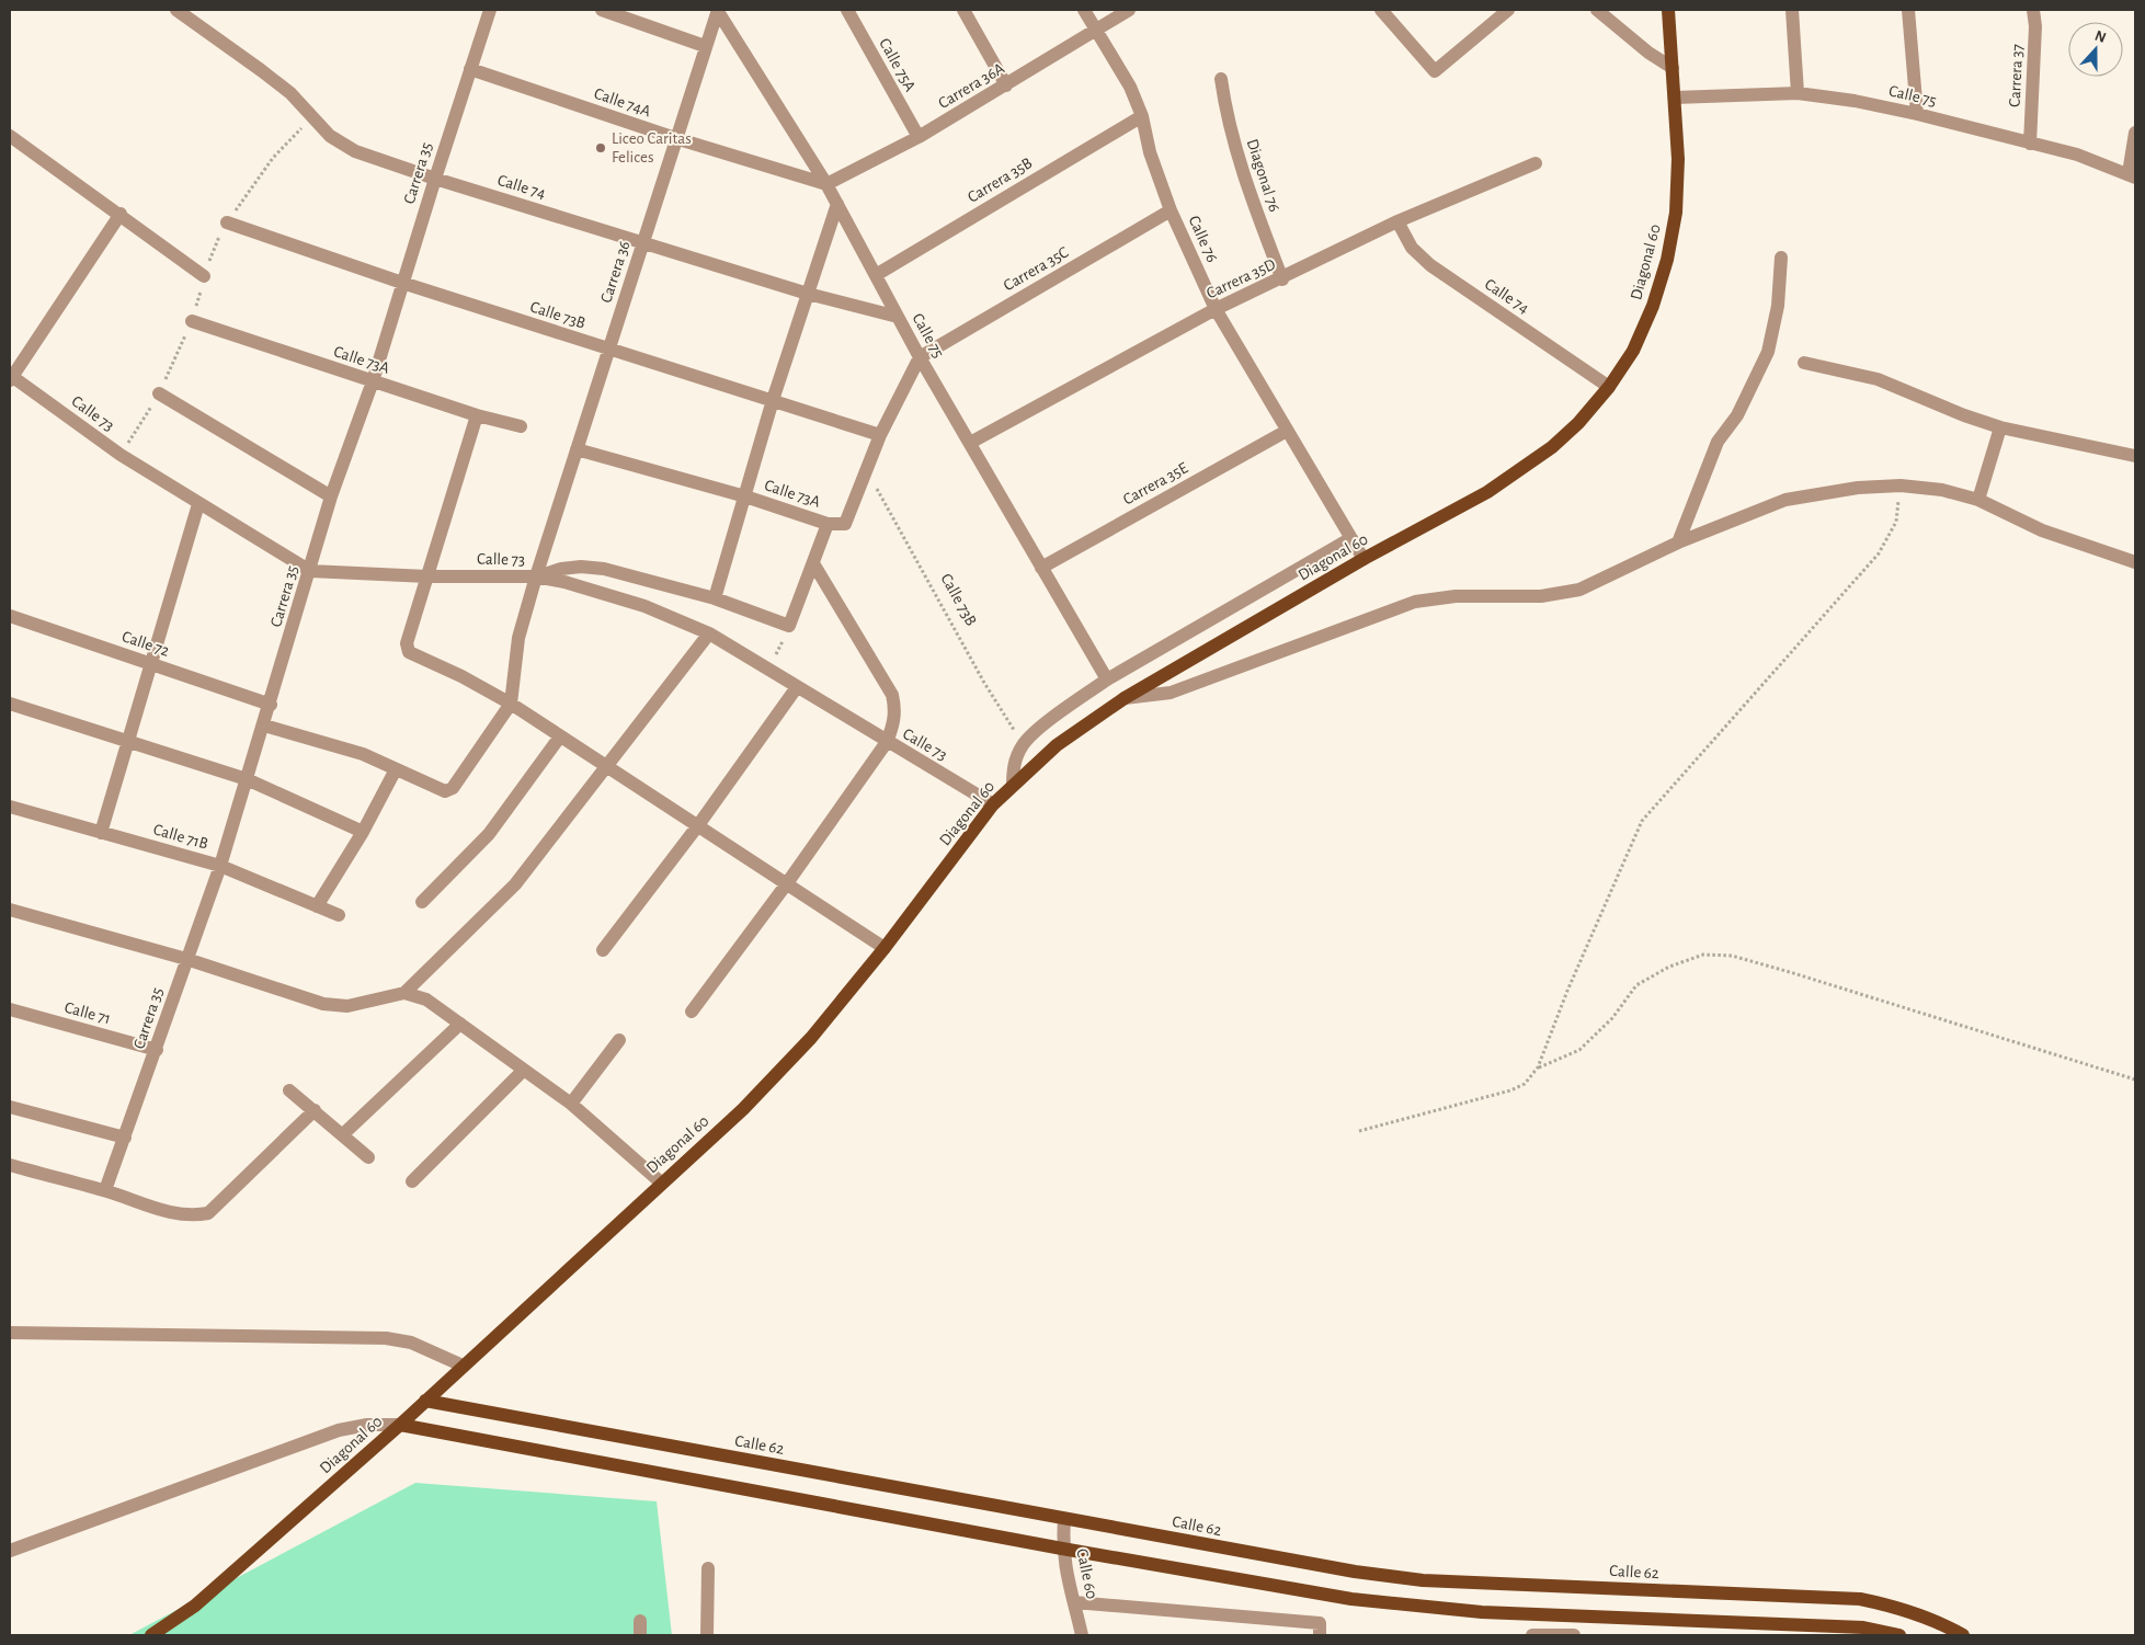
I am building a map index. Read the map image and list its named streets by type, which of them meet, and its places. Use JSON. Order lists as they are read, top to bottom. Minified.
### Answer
{"streets":{"main road":["Diagonal 60","Calle 62"],"street":["Calle 75A","Carrera 37","Carrera 36A","Calle 75","Calle 74A","Carrera 35","Diagonal 76","Carrera 35B","Calle 74","Calle 76","Carrera 35C","Carrera 36","Carrera 35D","Calle 73B","Calle 73A","Calle 73","Carrera 35E","Calle 72","Calle 71B","Calle 71","Calle 60"]},"crossings":[["Calle 75A","Carrera 36A"],["Carrera 37","Calle 75"],["Carrera 36A","Calle 75"],["Carrera 36A","Calle 74A"],["Carrera 36A","Calle 76"],["Calle 75","Calle 74A"],["Calle 75","Carrera 35B"],["Calle 75","Calle 74"],["Calle 75","Diagonal 60"],["Calle 75","Carrera 35C"],["Calle 75","Carrera 36"],["Calle 75","Carrera 35D"],["Calle 75","Carrera 35E"],["Calle 74A","Carrera 35"],["Calle 74A","Carrera 36"],["Carrera 35","Calle 74"],["Carrera 35","Calle 73B"],["Carrera 35","Calle 73A"],["Carrera 35","Calle 73"],["Carrera 35","Calle 72"],["Carrera 35","Calle 71B"],["Carrera 35","Calle 71"],["Diagonal 76","Carrera 35D"],["Carrera 35B","Calle 76"],["Calle 74","Diagonal 60"],["Calle 74","Carrera 36"],["Calle 74","Carrera 35D"],["Calle 76","Diagonal 60"],["Calle 76","Carrera 35C"],["Calle 76","Carrera 35D"],["Calle 76","Carrera 35E"],["Diagonal 60","Calle 73"],["Diagonal 60","Calle 62"],["Carrera 36","Calle 73B"],["Carrera 36","Calle 73A"],["Carrera 36","Calle 73"],["Calle 62","Calle 60"]],"places":["Liceo Caritas Felices"],"north":"top"}
